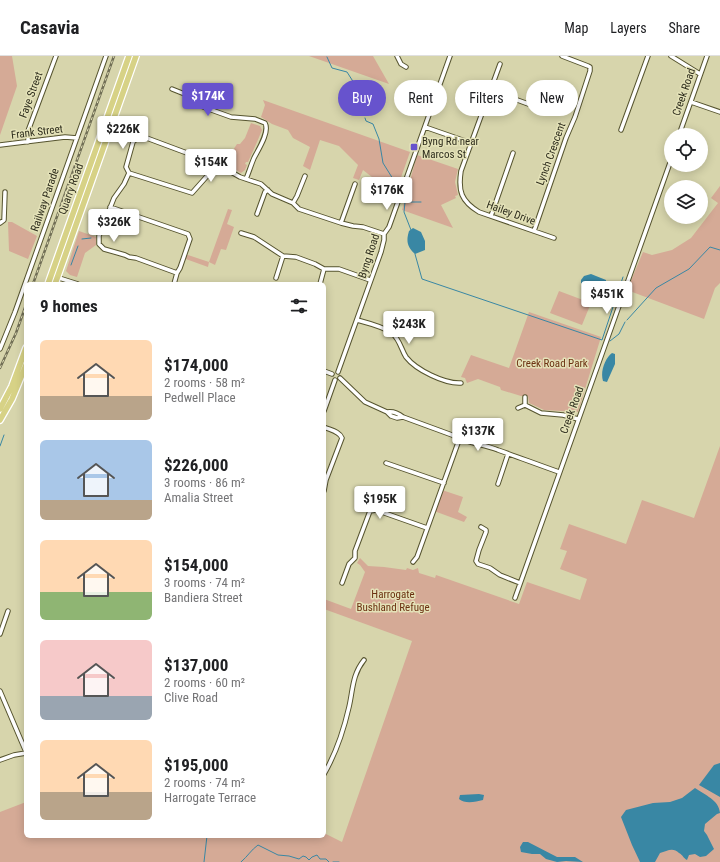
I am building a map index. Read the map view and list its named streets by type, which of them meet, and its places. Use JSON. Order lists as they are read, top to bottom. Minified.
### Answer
{"streets":{"main road":["Quarry Road"],"street":["Creek Road","Faye Street","Frank Street","Lynch Crescent","Railway Parade","Hailey Drive","Byng Road"]},"crossings":[["Faye Street","Frank Street"],["Frank Street","Railway Parade"],["Lynch Crescent","Hailey Drive"]],"parks":["Creek Road Park","Harrogate Bushland Refuge"],"places":{"transit":["Byng Rd near Marcos St"]},"page":{"header":"Casavia","nav":["Map","Layers","Share"],"chip":["Buy","Rent","Filters","New"],"price":["$174K","$226K","$154K","$176K","$326K","$451K","$243K","$137K","$195K"],"heading":"9 homes","list":[{"name":"$174,000","note":"2 rooms · 58 m² · Pedwell Place"},{"name":"$226,000","note":"3 rooms · 86 m² · Amalia Street"},{"name":"$154,000","note":"3 rooms · 74 m² · Bandiera Street"},{"name":"$137,000","note":"2 rooms · 60 m² · Clive Road"},{"name":"$195,000","note":"2 rooms · 74 m² · Harrogate Terrace"}]}}
